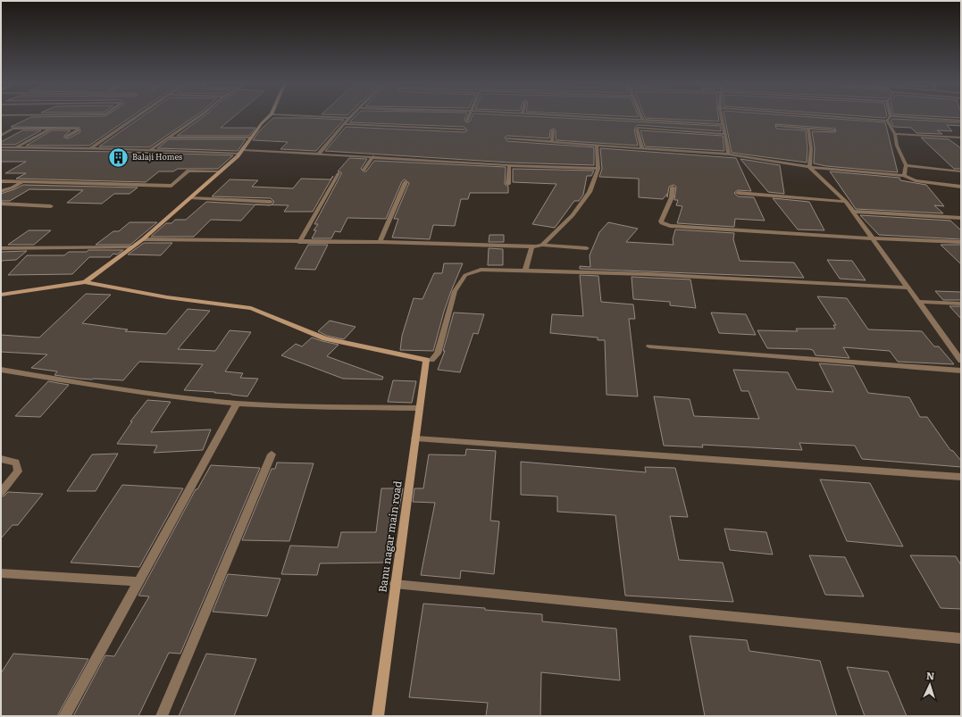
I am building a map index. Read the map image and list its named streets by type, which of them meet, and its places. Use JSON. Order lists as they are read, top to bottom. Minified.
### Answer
{"streets":{"street":["Banu nagar main road"]},"places":{"building":["Balaji Homes"]},"north":"top"}
